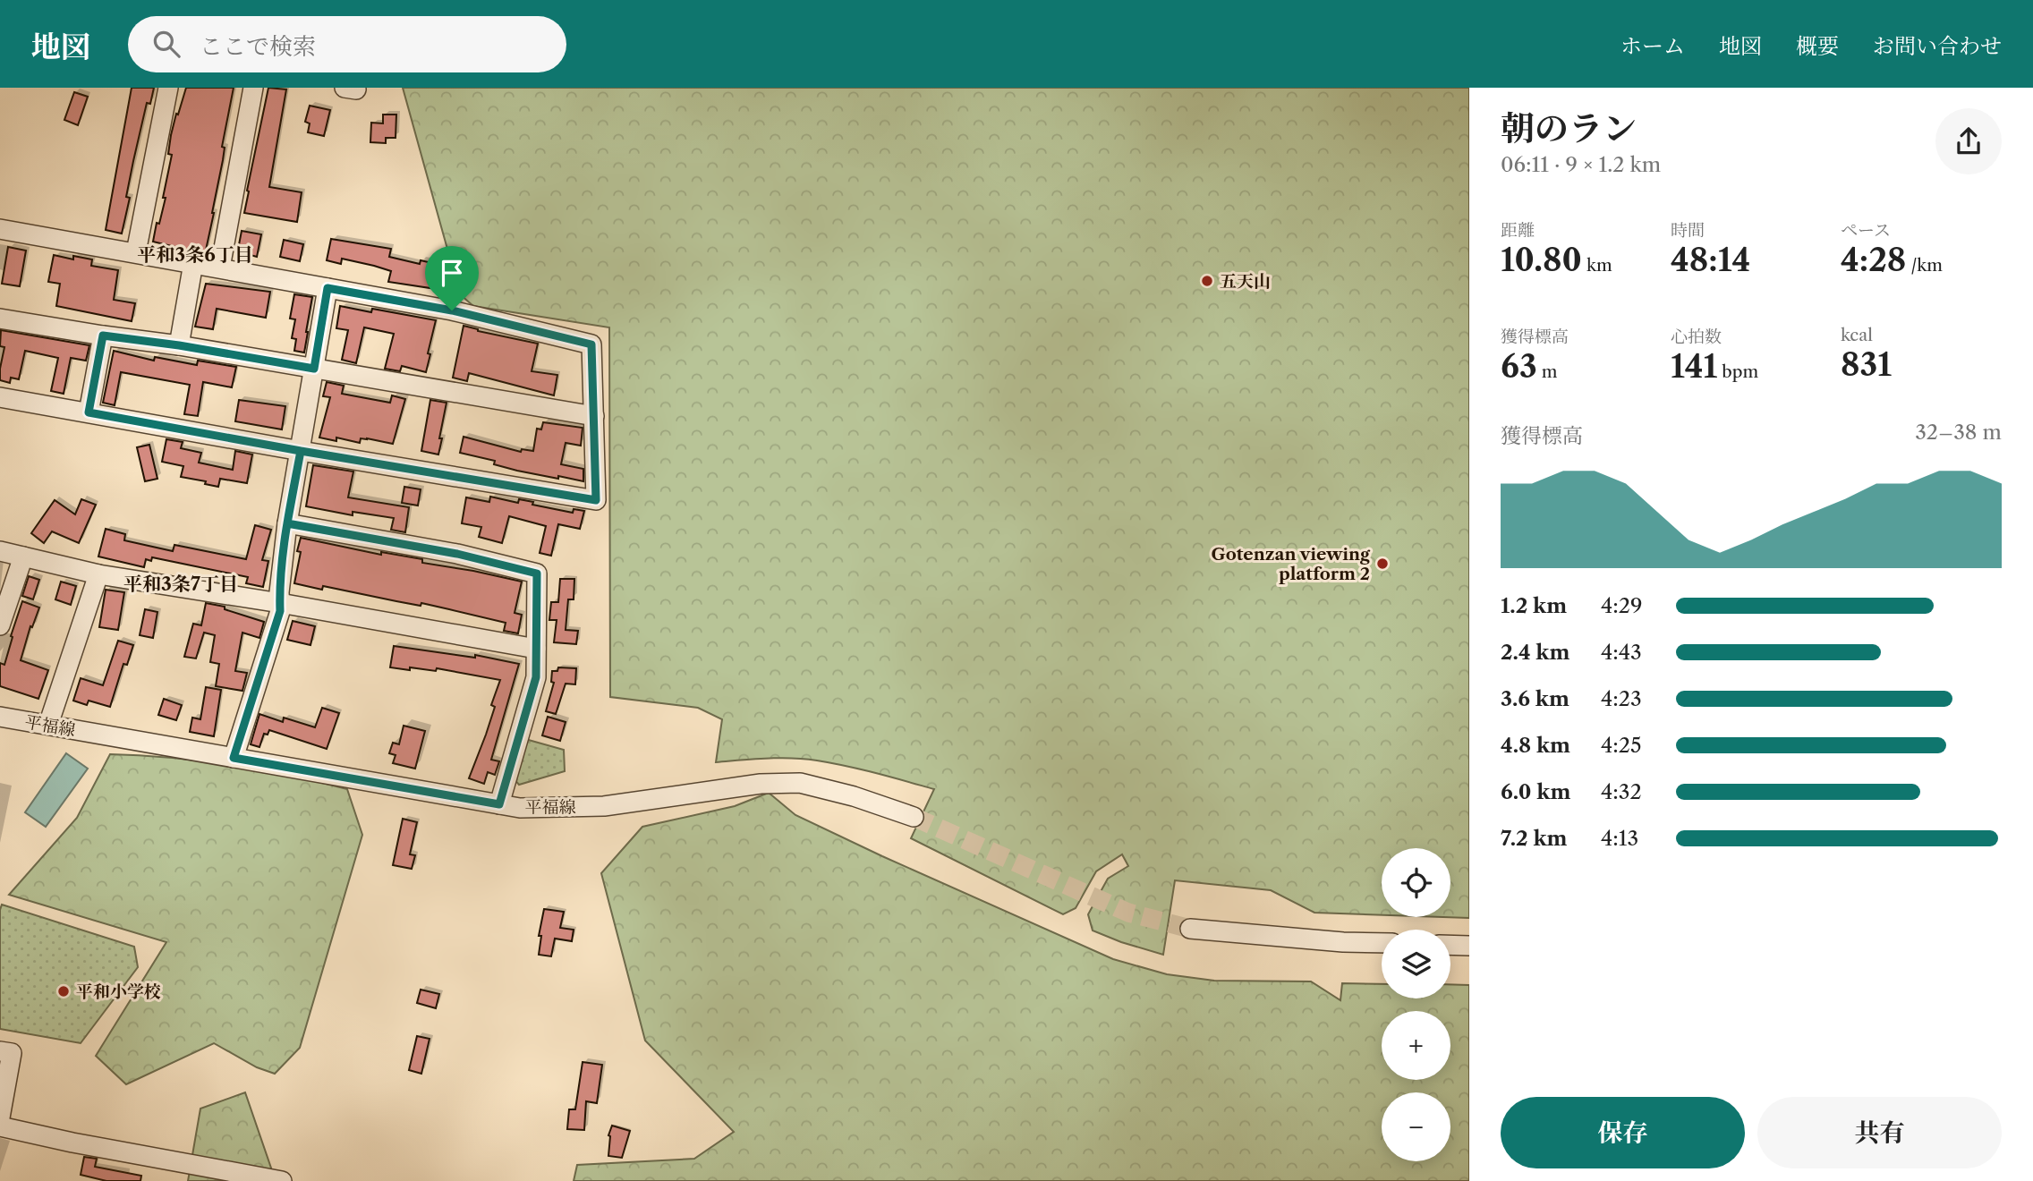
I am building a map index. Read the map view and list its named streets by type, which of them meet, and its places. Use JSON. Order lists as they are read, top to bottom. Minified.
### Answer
{"streets":{"street":["平福線"]},"districts":["平和3条6丁目","平和3条7丁目"],"places":["五天山","Gotenzan viewing platform 2","平和小学校"],"page":{"header":"地図","search":"ここで検索","nav":["ホーム","地図","概要","お問い合わせ"],"heading":["朝のラン","06:11 · 9 × 1.2 km"],"stats":[["距離","10.80 km"],["時間","48:14"],["ペース","4:28 /km"],["獲得標高","63 m"],["心拍数","141 bpm"],["kcal","831"]],"chart":["獲得標高","32–38 m"],"list":[{"name":"1.2 km","note":"4:29"},{"name":"2.4 km","note":"4:43"},{"name":"3.6 km","note":"4:23"},{"name":"4.8 km","note":"4:25"},{"name":"6.0 km","note":"4:32"},{"name":"7.2 km","note":"4:13"}],"map_buttons":["+","−"],"buttons":["保存","共有"]}}
